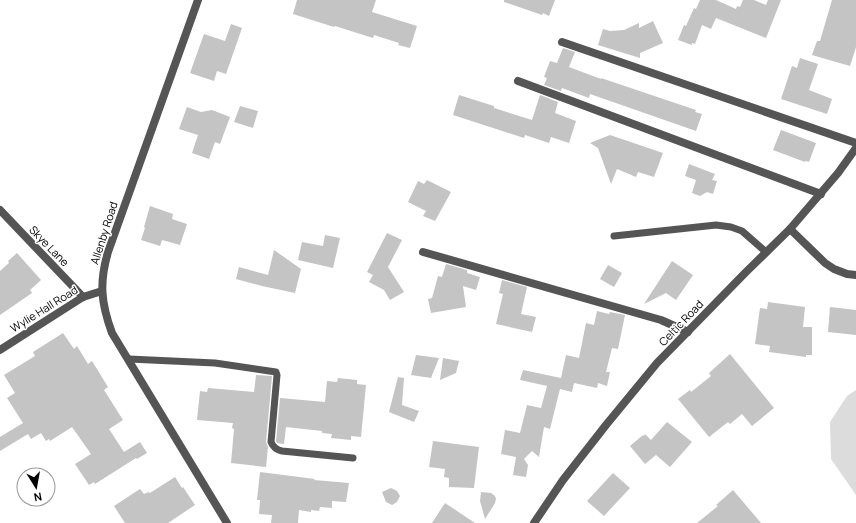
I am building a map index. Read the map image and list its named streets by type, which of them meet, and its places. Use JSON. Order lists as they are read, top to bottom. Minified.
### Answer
{"streets":{"street":["Allenby Road","Skye Lane","Wylie Hall Road","Celtic Road"]},"crossings":[["Allenby Road","Wylie Hall Road"],["Skye Lane","Wylie Hall Road"]],"north":"bottom"}
